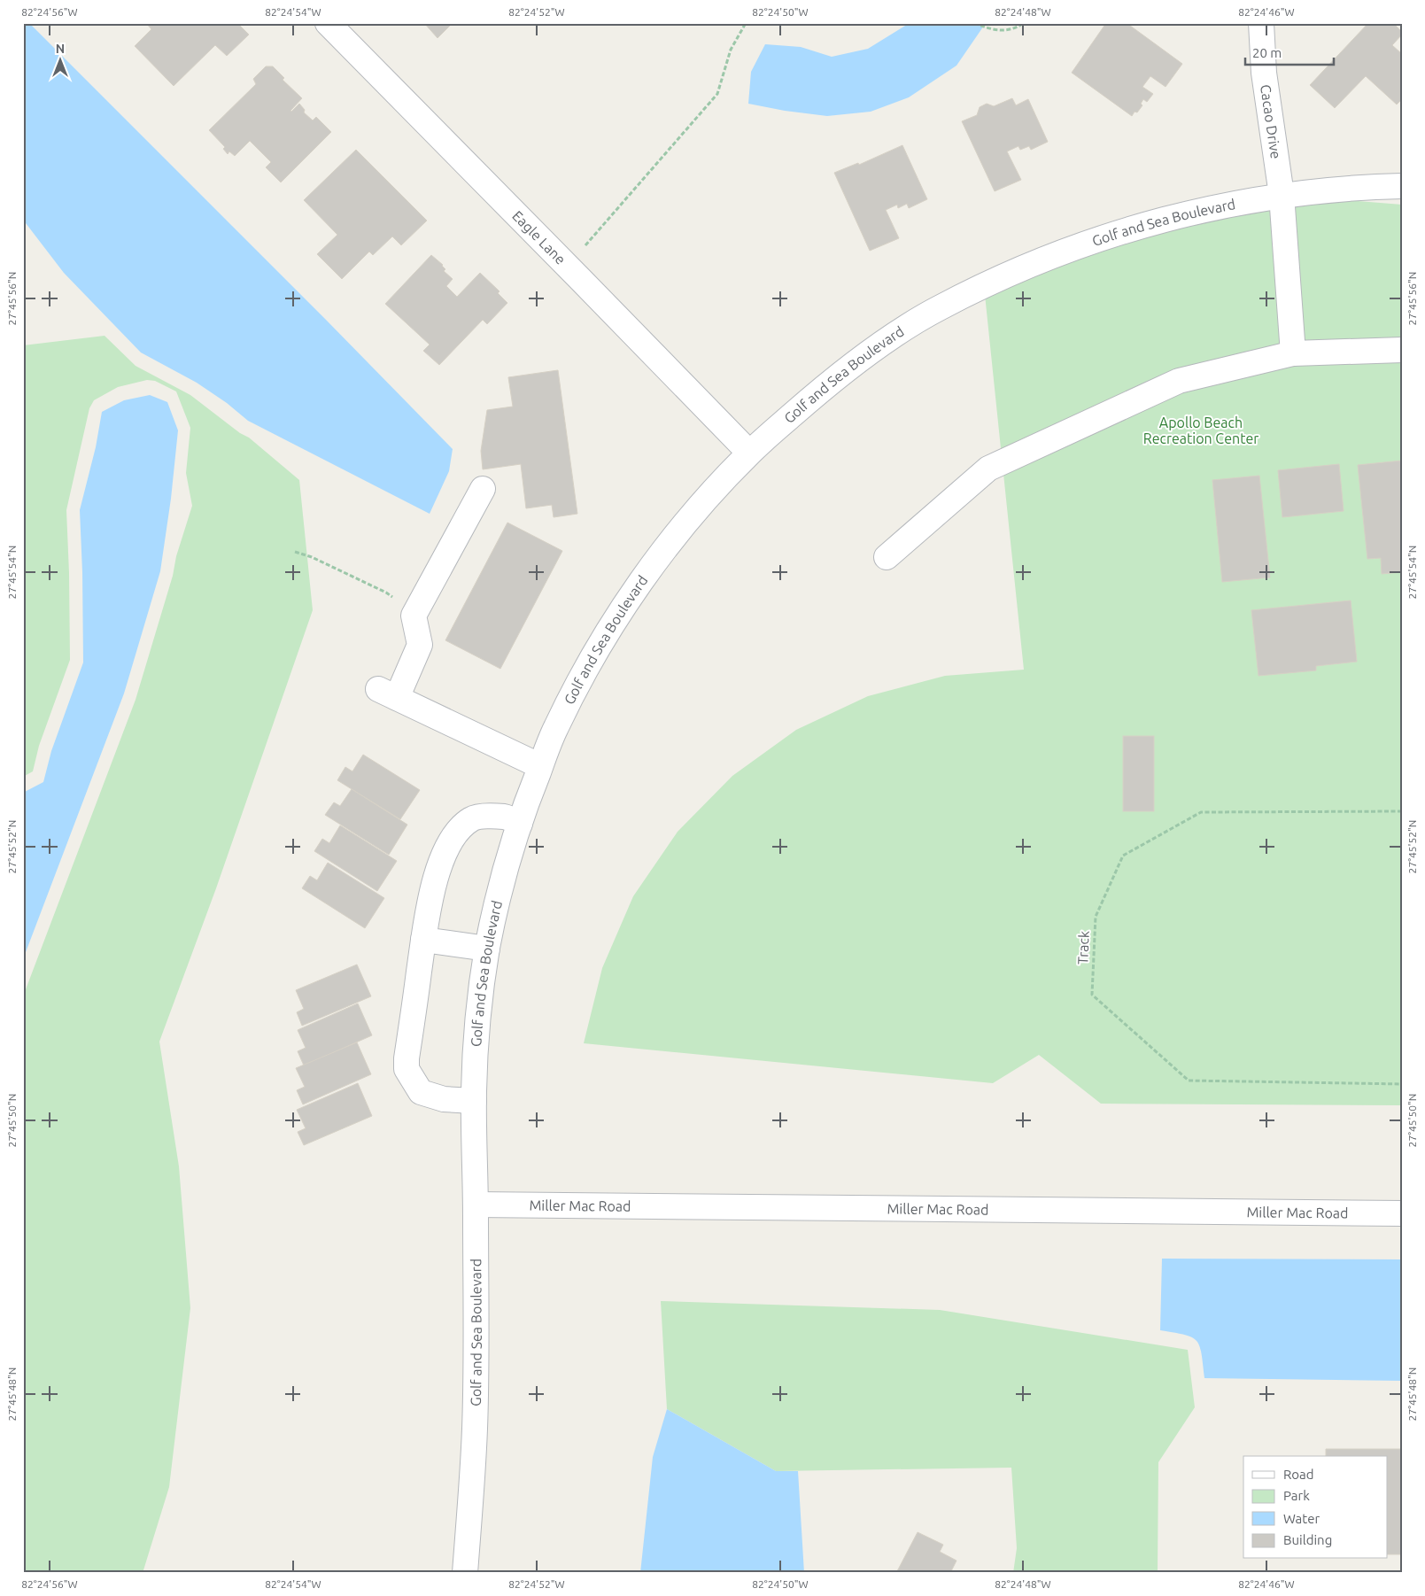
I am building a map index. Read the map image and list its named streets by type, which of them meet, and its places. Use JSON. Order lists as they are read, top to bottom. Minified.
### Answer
{"streets":{"street":["Cacao Drive","Golf and Sea Boulevard","Eagle Lane","Miller Mac Road"],"path":["Track"]},"crossings":[["Cacao Drive","Golf and Sea Boulevard"],["Golf and Sea Boulevard","Eagle Lane"],["Golf and Sea Boulevard","Miller Mac Road"]],"parks":["Apollo Beach Recreation Center"],"legend":["Road","Park","Water","Building"],"scale_bar":"20 m","north":"top","coordinates":["82°24'56\"W","82°24'54\"W","82°24'52\"W","82°24'50\"W","82°24'48\"W","82°24'46\"W","27°45'56\"N","27°45'54\"N","27°45'52\"N","27°45'50\"N","27°45'48\"N"]}
